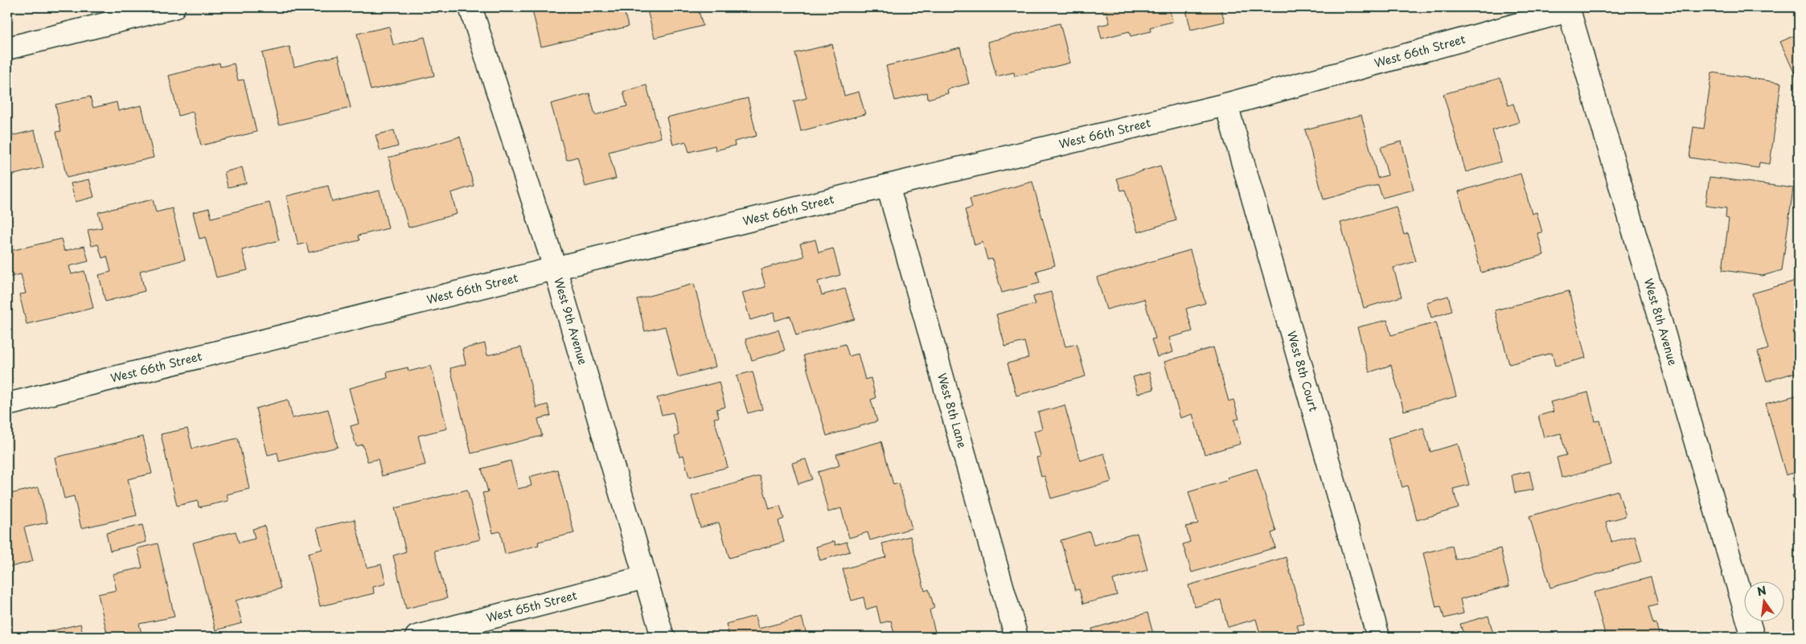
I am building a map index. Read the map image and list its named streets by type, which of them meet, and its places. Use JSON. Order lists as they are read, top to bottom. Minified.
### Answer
{"streets":{"street":["West 66th Street","West 9th Avenue","West 8th Avenue","West 8th Court","West 8th Lane","West 65th Street"]},"crossings":[["West 66th Street","West 9th Avenue"],["West 66th Street","West 8th Avenue"],["West 66th Street","West 8th Court"],["West 66th Street","West 8th Lane"],["West 9th Avenue","West 65th Street"]],"north":"top"}
